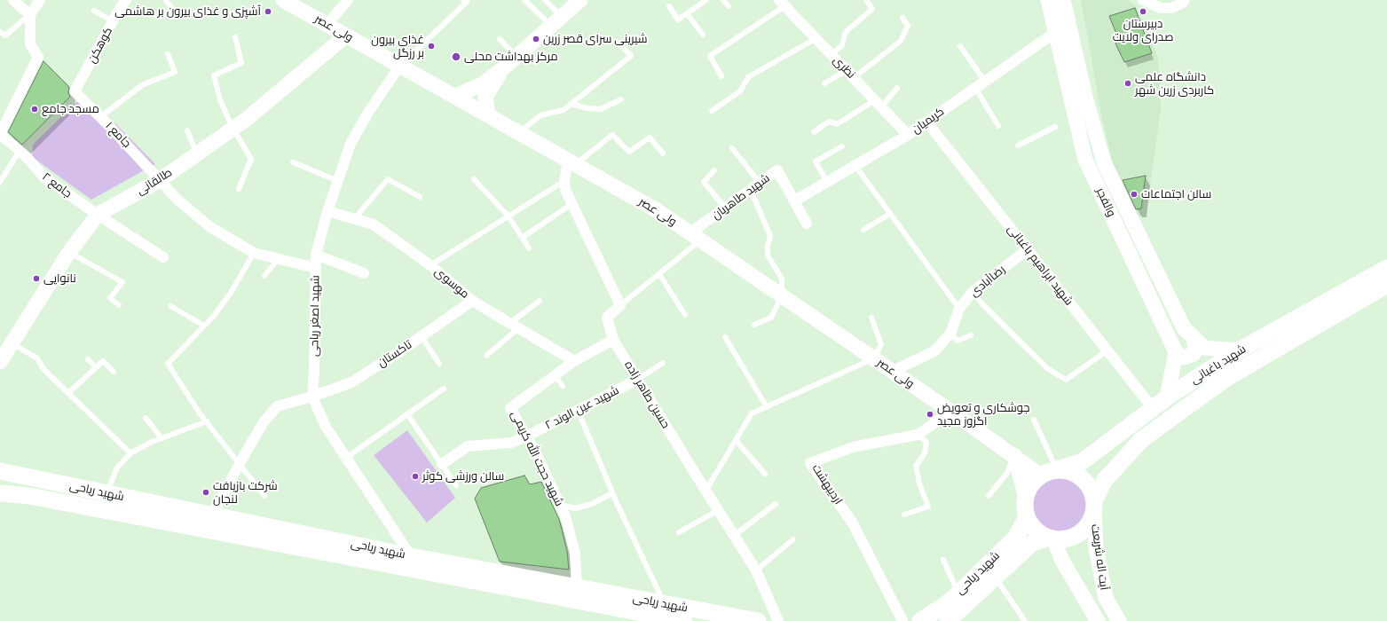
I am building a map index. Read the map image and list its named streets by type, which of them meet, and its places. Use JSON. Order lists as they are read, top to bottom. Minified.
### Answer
{"streets":{"main road":["شهید باغبانی","شهید ریاحی"],"street":["ولی عصر","کوهکن","نظری","کریمیان","جامع ۱","طالقانی","جامع ۲","شهید طاهریان","والفجر","شهید ابراهیم باغبانی","رضاآبادی","موسوی","شهید اصغر ریاحی","تاکستان","حسین طاهر زاده","شهید عین الوند ۲","شهید حجت الله کریمی","اردیبهشت","آیت اله شریعت"]},"crossings":[["ولی عصر","طالقانی"],["ولی عصر","شهید طاهریان"],["ولی عصر","رضاآبادی"],["ولی عصر","شهید اصغر ریاحی"],["ولی عصر","شهید باغبانی"],["ولی عصر","اردیبهشت"],["ولی عصر","شهید ریاحی"],["ولی عصر","آیت اله شریعت"],["کوهکن","جامع ۱"],["نظری","کریمیان"],["کریمیان","شهید طاهریان"],["کریمیان","والفجر"],["کریمیان","شهید ابراهیم باغبانی"],["جامع ۱","طالقانی"],["جامع ۱","شهید اصغر ریاحی"],["طالقانی","جامع ۲"],["والفجر","شهید باغبانی"],["شهید ابراهیم باغبانی","رضاآبادی"],["شهید ابراهیم باغبانی","شهید باغبانی"],["موسوی","شهید اصغر ریاحی"],["موسوی","تاکستان"],["موسوی","شهید حجت الله کریمی"],["شهید اصغر ریاحی","تاکستان"],["شهید اصغر ریاحی","شهید ریاحی"],["تاکستان","شهید ریاحی"],["شهید باغبانی","شهید ریاحی"],["شهید باغبانی","آیت اله شریعت"],["حسین طاهر زاده","شهید عین الوند ۲"],["حسین طاهر زاده","شهید حجت الله کریمی"],["شهید عین الوند ۲","شهید حجت الله کریمی"],["شهید حجت الله کریمی","شهید ریاحی"],["شهید ریاحی","آیت اله شریعت"]],"places":["آشپزی و غذای بیرون بر هاشمی","دبیرستان صدرای ولایت","شیرینی سرای قصر زرین","غذای بیرون بر رزگل","مرکز بهداشت محلی","دانشگاه علمی کاربردی زرین شهر","مسجد جامع","سالن اجتماعات","نانوایی","جوشکاری و تعویض اگزوز مجید","سالن ورزشی کوثر","شرکت بازیافت لنجان"]}
